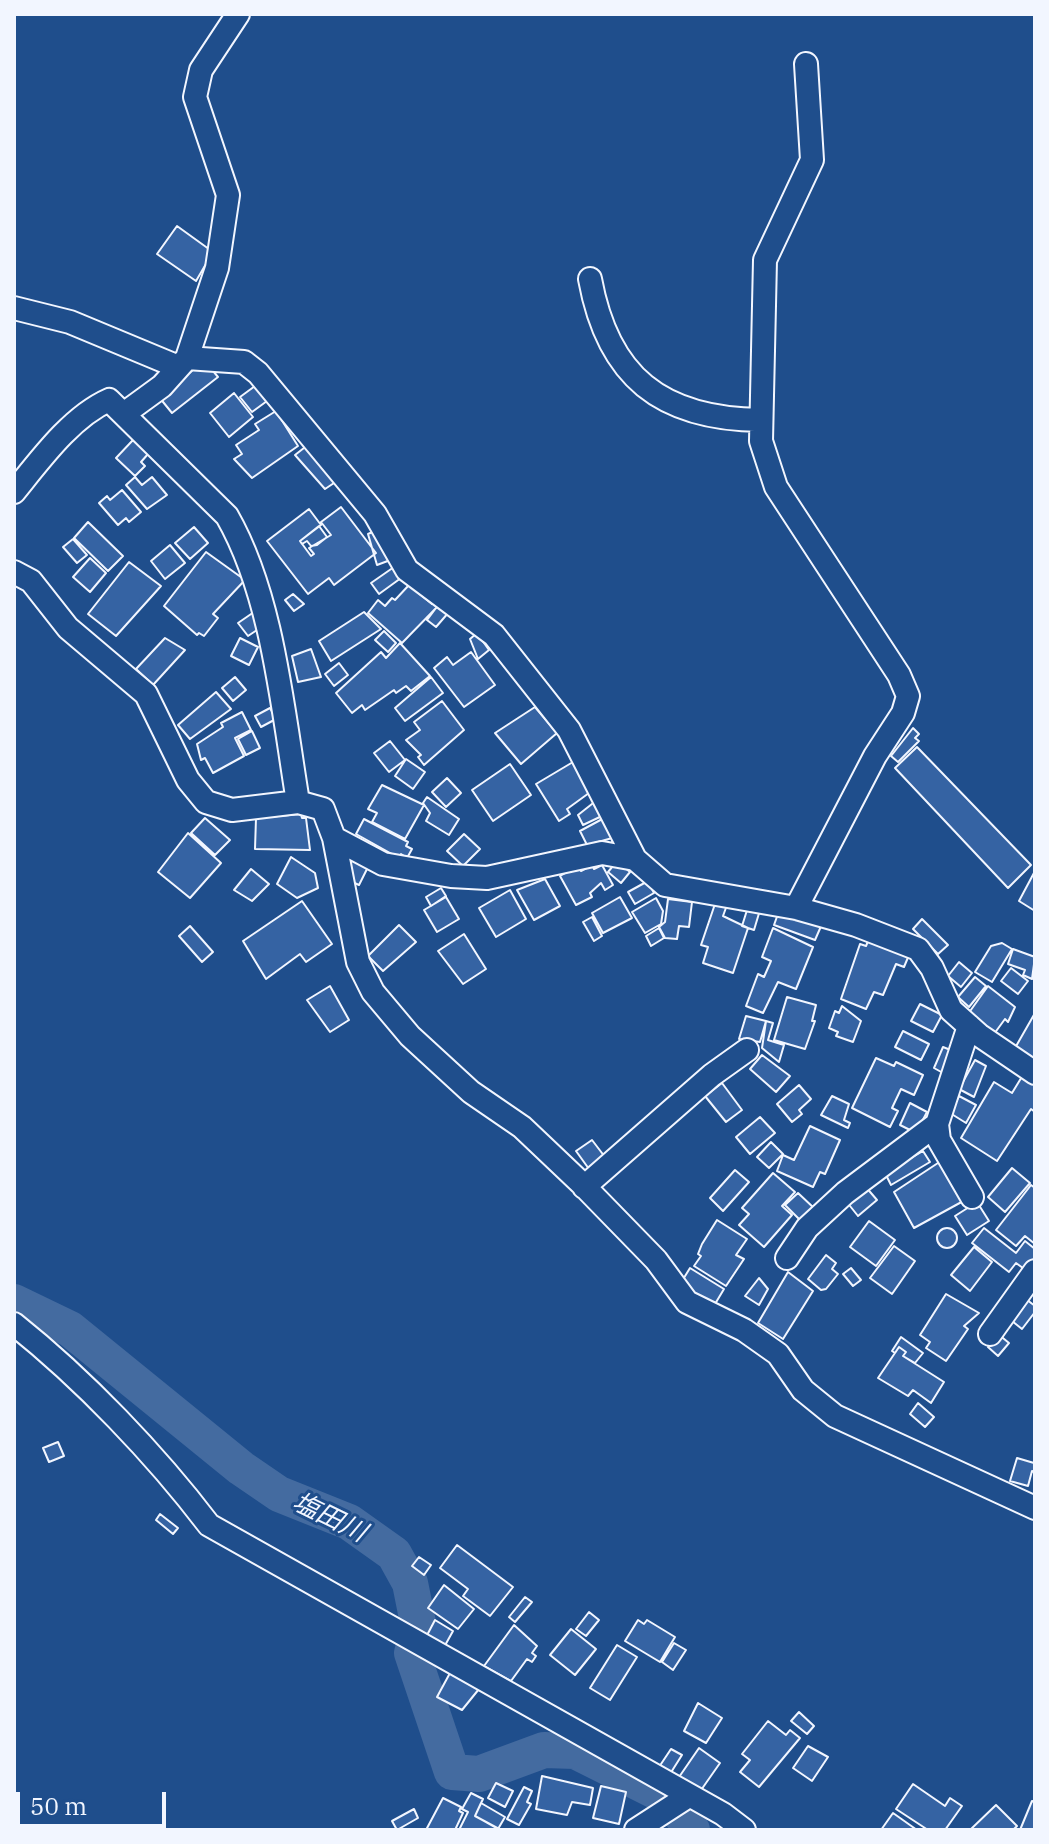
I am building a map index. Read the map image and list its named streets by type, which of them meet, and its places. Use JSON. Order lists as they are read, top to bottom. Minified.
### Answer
{"water":["塩田川"],"scale_bar":"50 m"}
